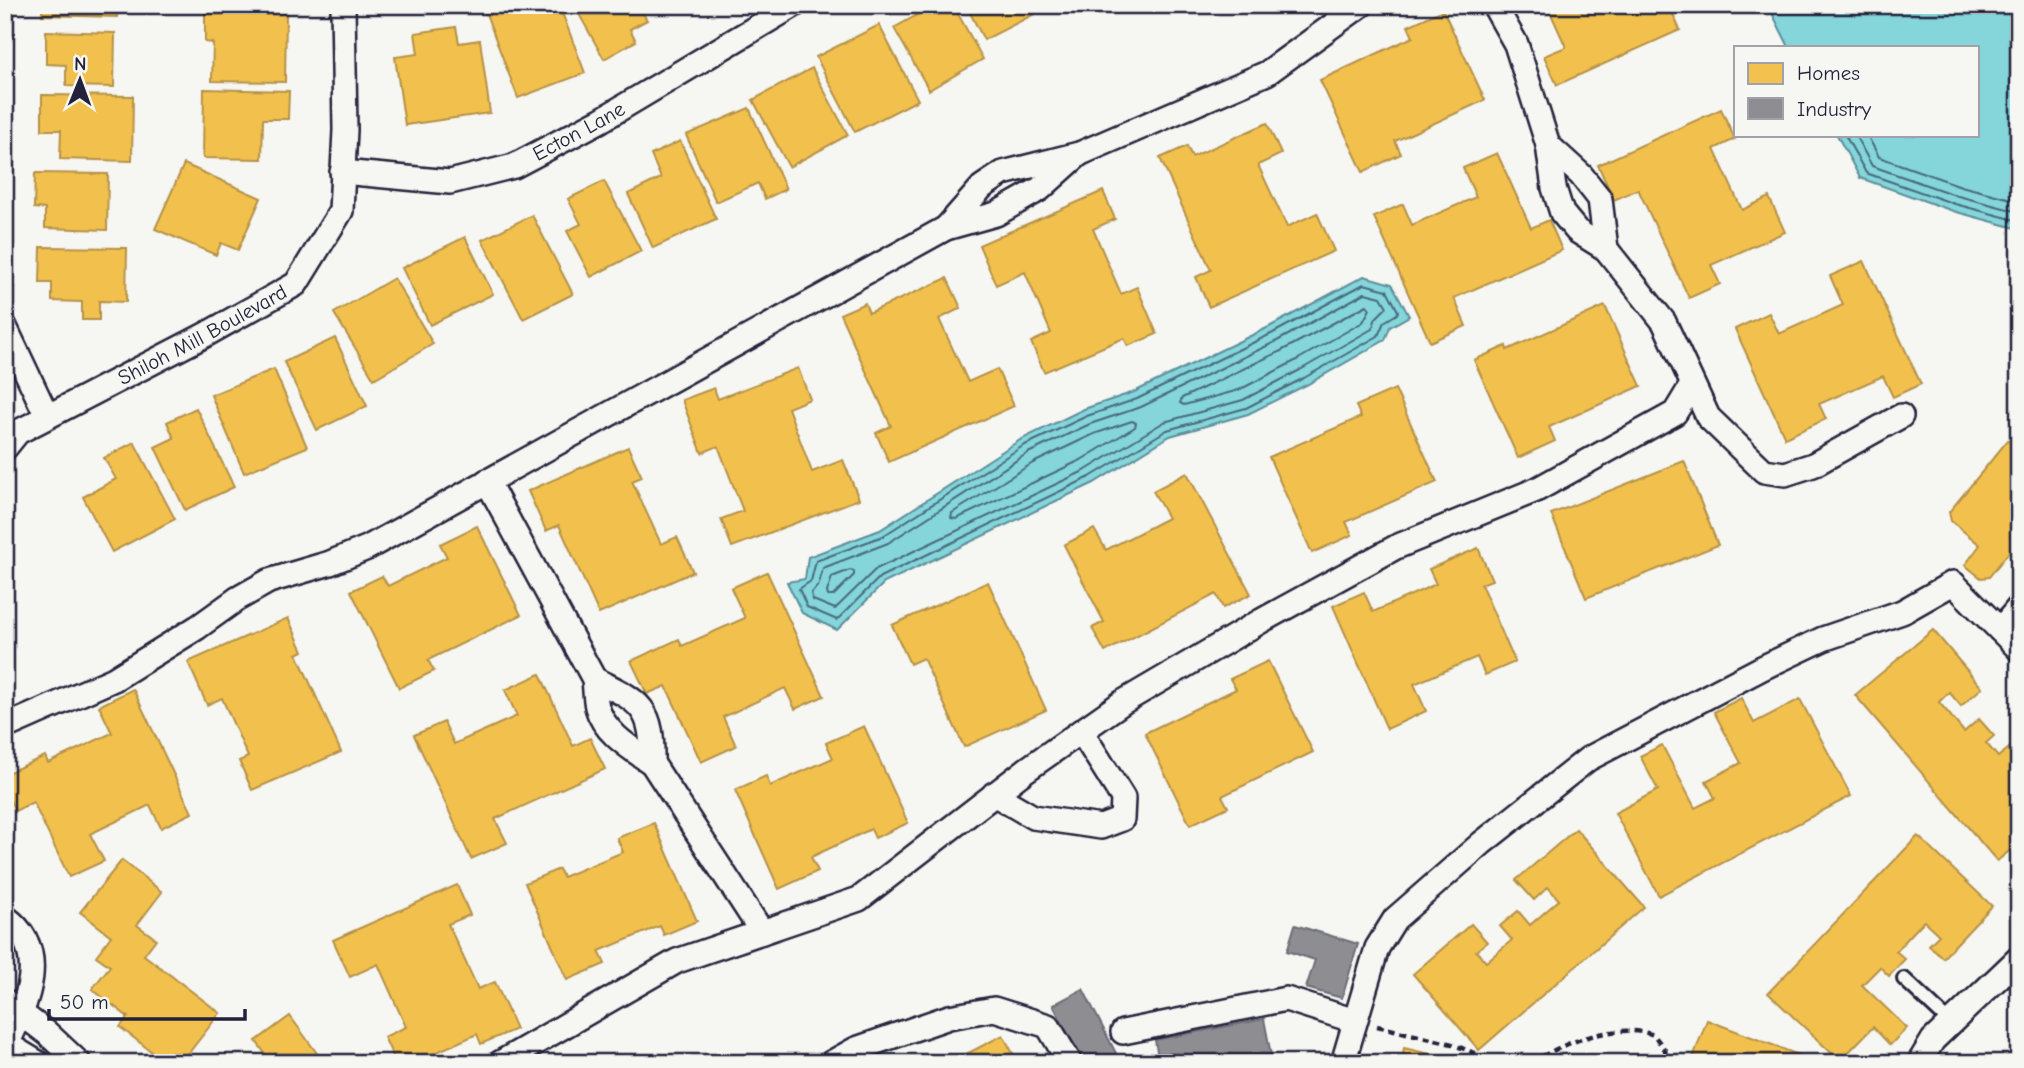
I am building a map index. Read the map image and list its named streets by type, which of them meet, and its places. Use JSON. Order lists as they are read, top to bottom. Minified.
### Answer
{"streets":{"street":["Ecton Lane","Shiloh Mill Boulevard"]},"crossings":[["Ecton Lane","Shiloh Mill Boulevard"]],"legend":["Homes","Industry"],"scale_bar":"50 m","north":"top"}
